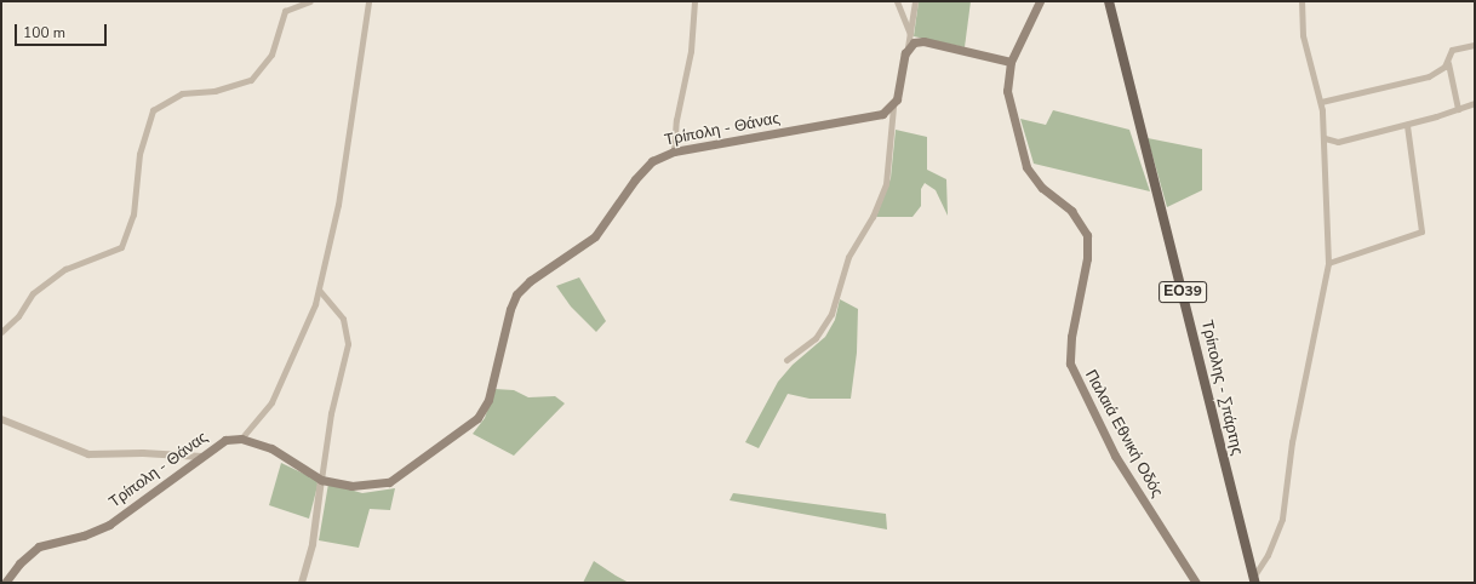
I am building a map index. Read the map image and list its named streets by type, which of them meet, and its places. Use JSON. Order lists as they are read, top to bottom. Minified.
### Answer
{"streets":{"main road":["Τρίπολη - Θάνας","ΕΟ39","Τρίπολης - Σπάρτης","Παλαιά Εθνική Οδός"]},"scale_bar":"100 m"}
